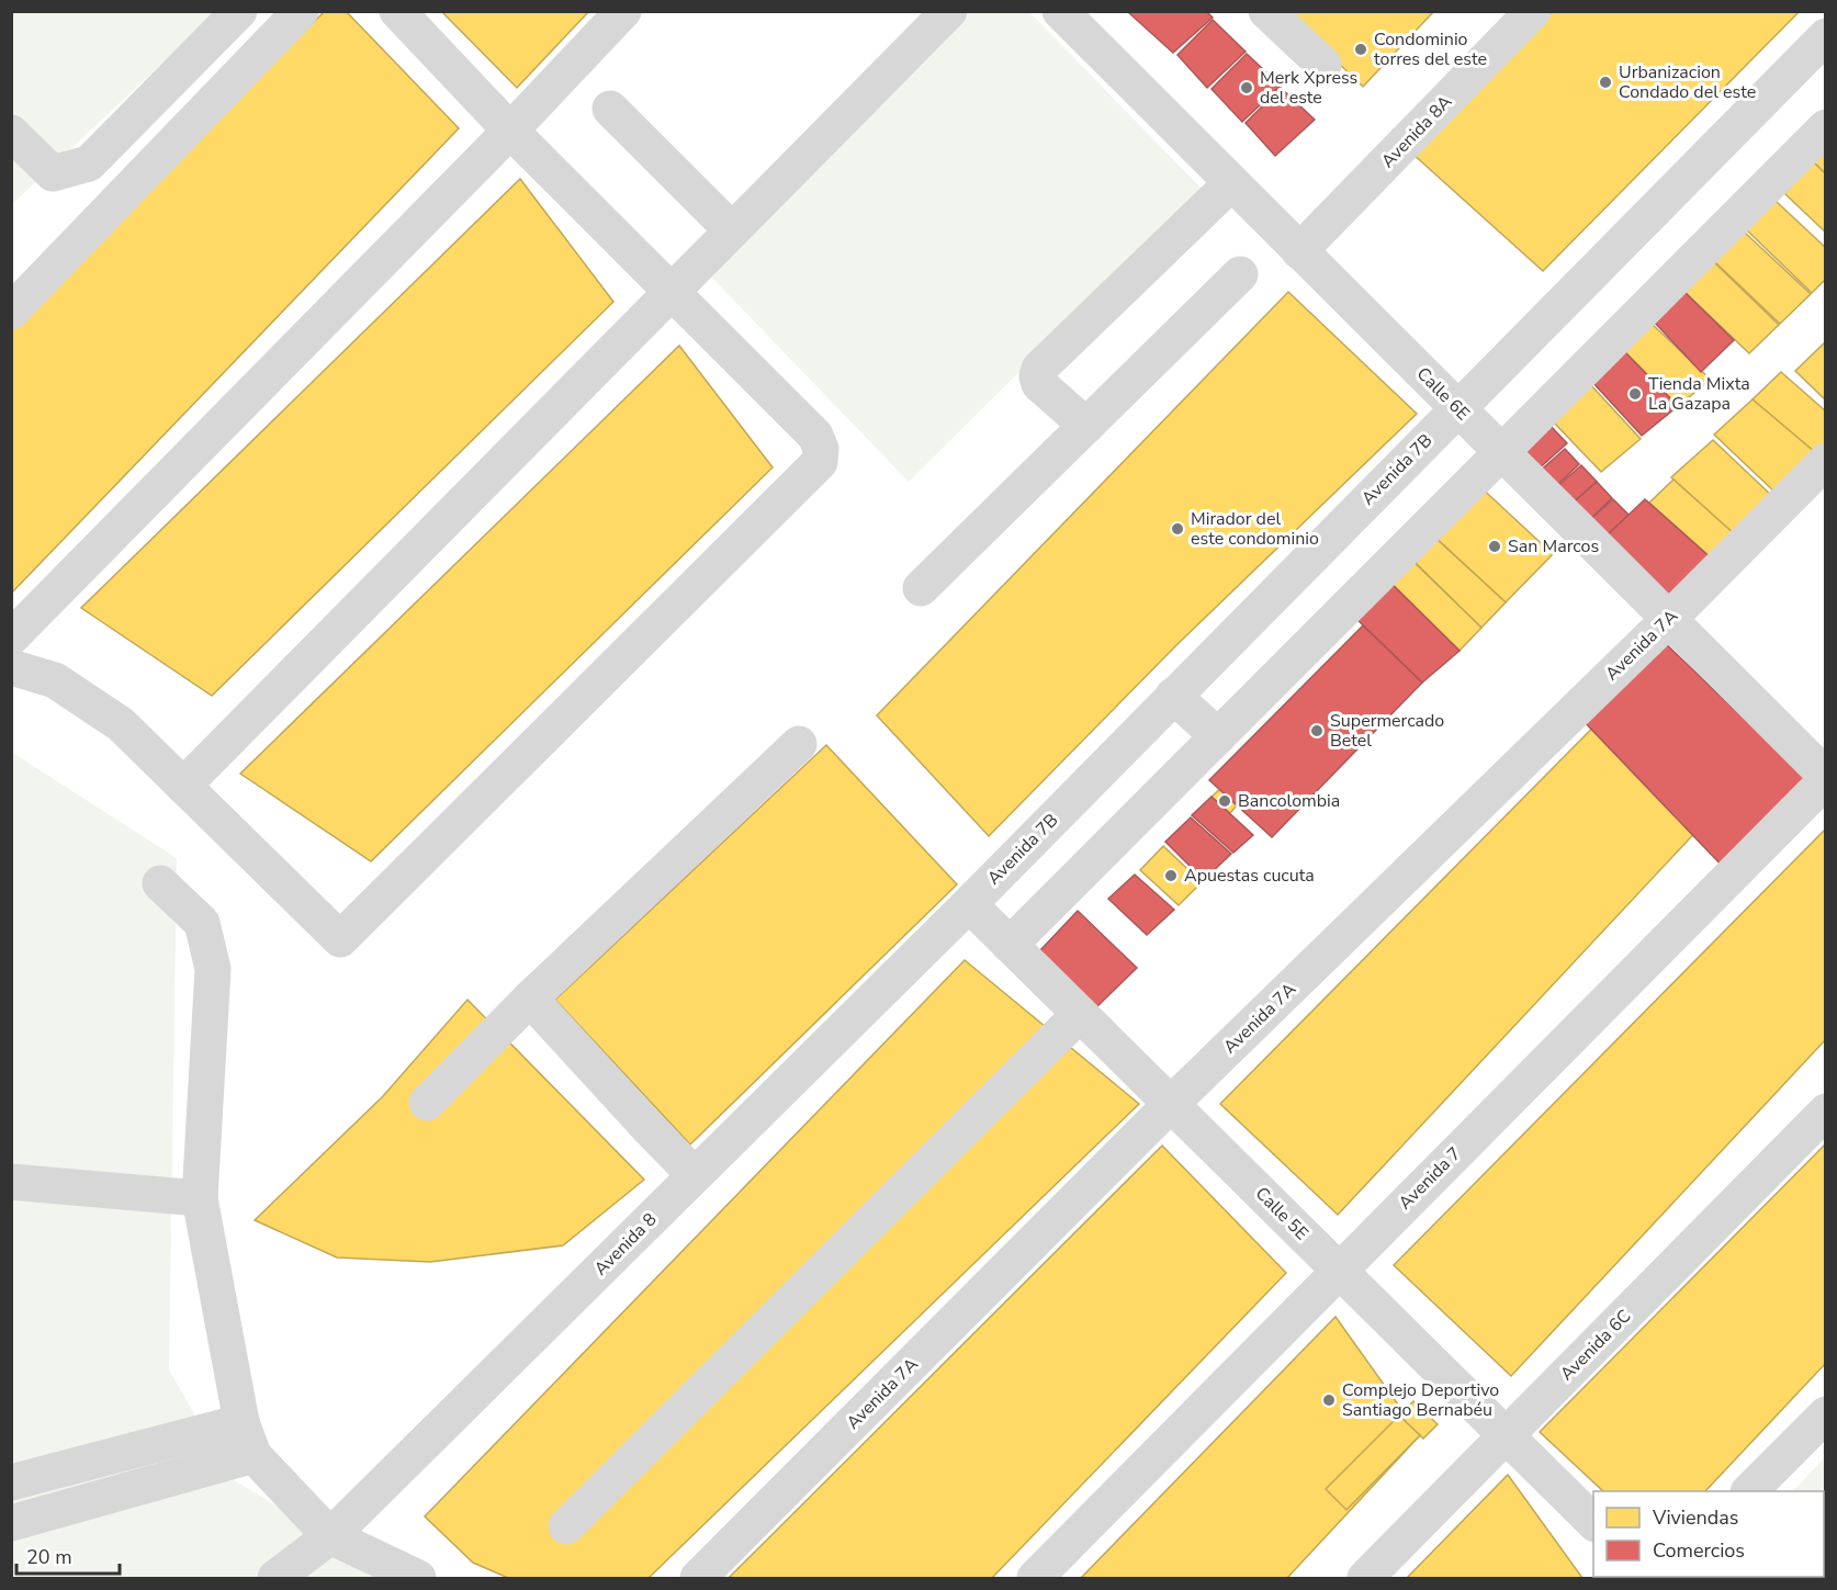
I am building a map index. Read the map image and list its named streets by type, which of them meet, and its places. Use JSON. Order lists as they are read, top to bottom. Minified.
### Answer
{"streets":{"street":["Avenida 8A","Calle 6E","Avenida 7B","Avenida 7A","Avenida 7","Calle 5E","Avenida 8","Avenida 6C"]},"crossings":[["Avenida 8A","Calle 6E"],["Calle 6E","Avenida 7B"],["Calle 6E","Avenida 7A"],["Calle 6E","Avenida 7"],["Avenida 7B","Calle 5E"],["Avenida 7B","Avenida 8"],["Avenida 7A","Calle 5E"],["Avenida 7","Calle 5E"],["Calle 5E","Avenida 8"],["Calle 5E","Avenida 6C"]],"places":["Condominio torres del este","Urbanizacion Condado del este","Merk Xpress del este","Tienda Mixta La Gazapa","Mirador del este condominio","San Marcos","Supermercado Betel","Bancolombia","Apuestas cucuta","Complejo Deportivo Santiago Bernabéu"],"legend":["Viviendas","Comercios"],"scale_bar":"20 m"}
